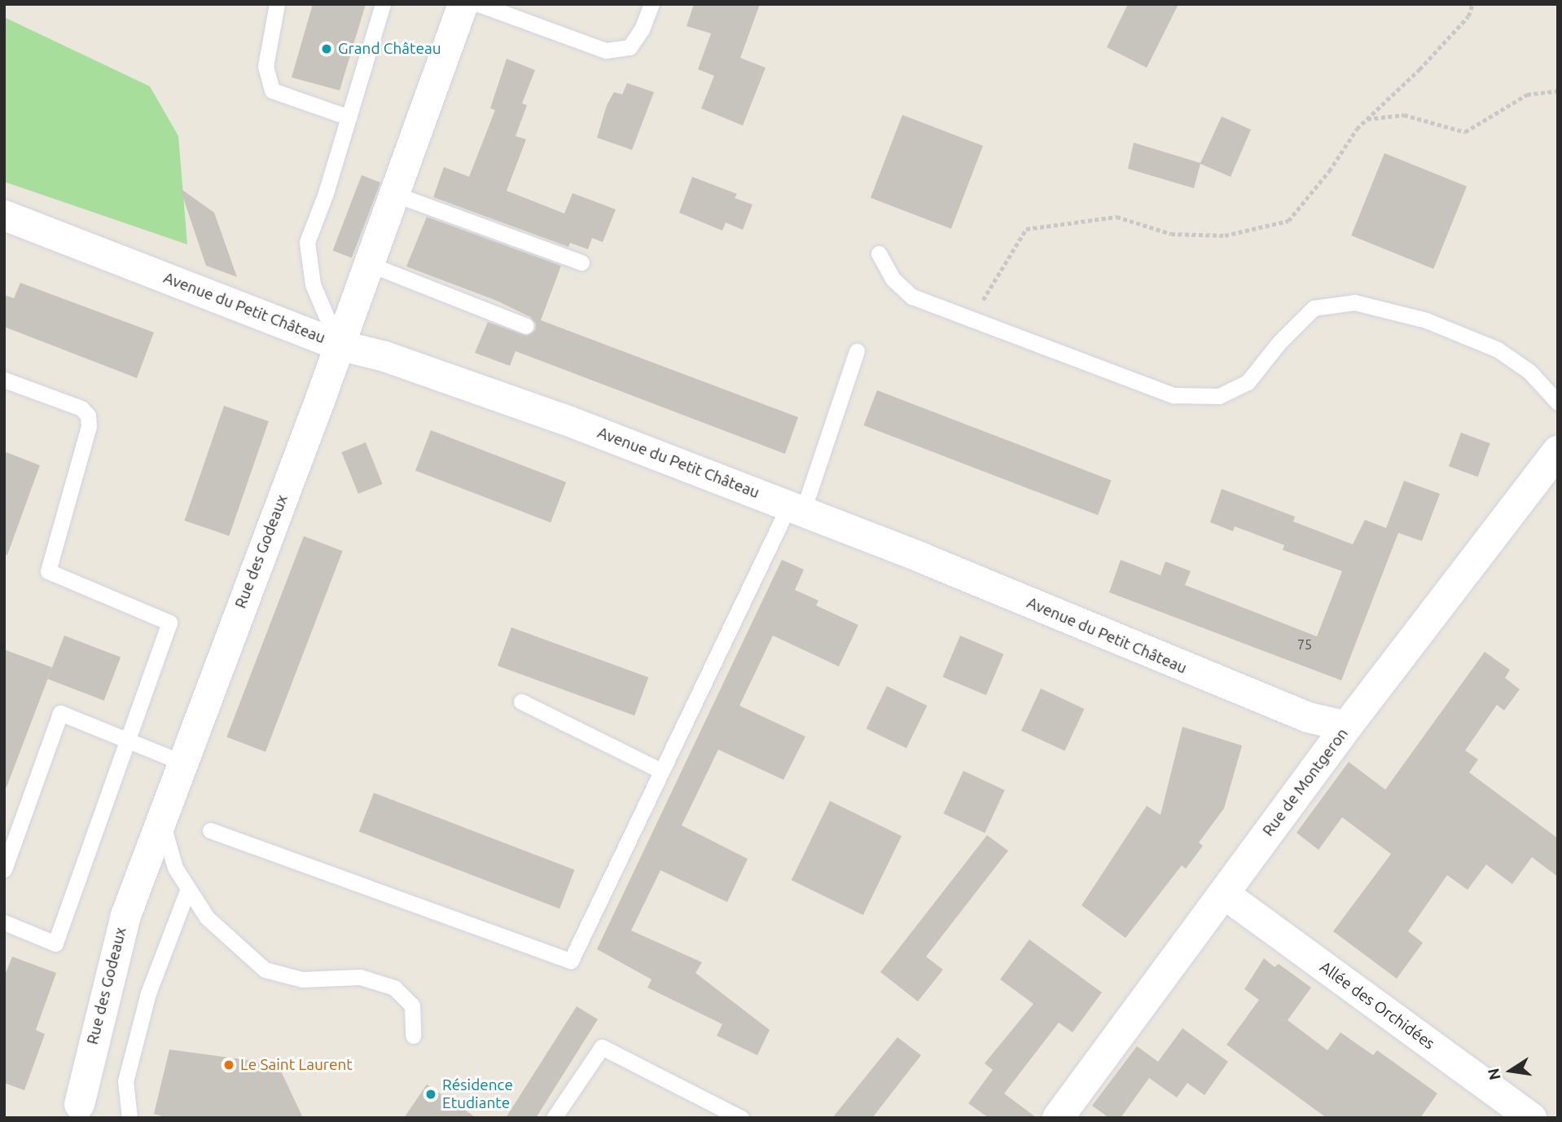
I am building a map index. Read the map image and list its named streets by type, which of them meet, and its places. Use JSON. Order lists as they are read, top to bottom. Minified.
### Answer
{"streets":{"street":["Avenue du Petit Château","Rue des Godeaux","Rue de Montgeron","Allée des Orchidées"]},"crossings":[["Avenue du Petit Château","Rue des Godeaux"],["Avenue du Petit Château","Rue de Montgeron"],["Rue de Montgeron","Allée des Orchidées"]],"places":["Grand Château","Le Saint Laurent","Résidence Etudiante"],"house_numbers":["75"],"north":"left"}
